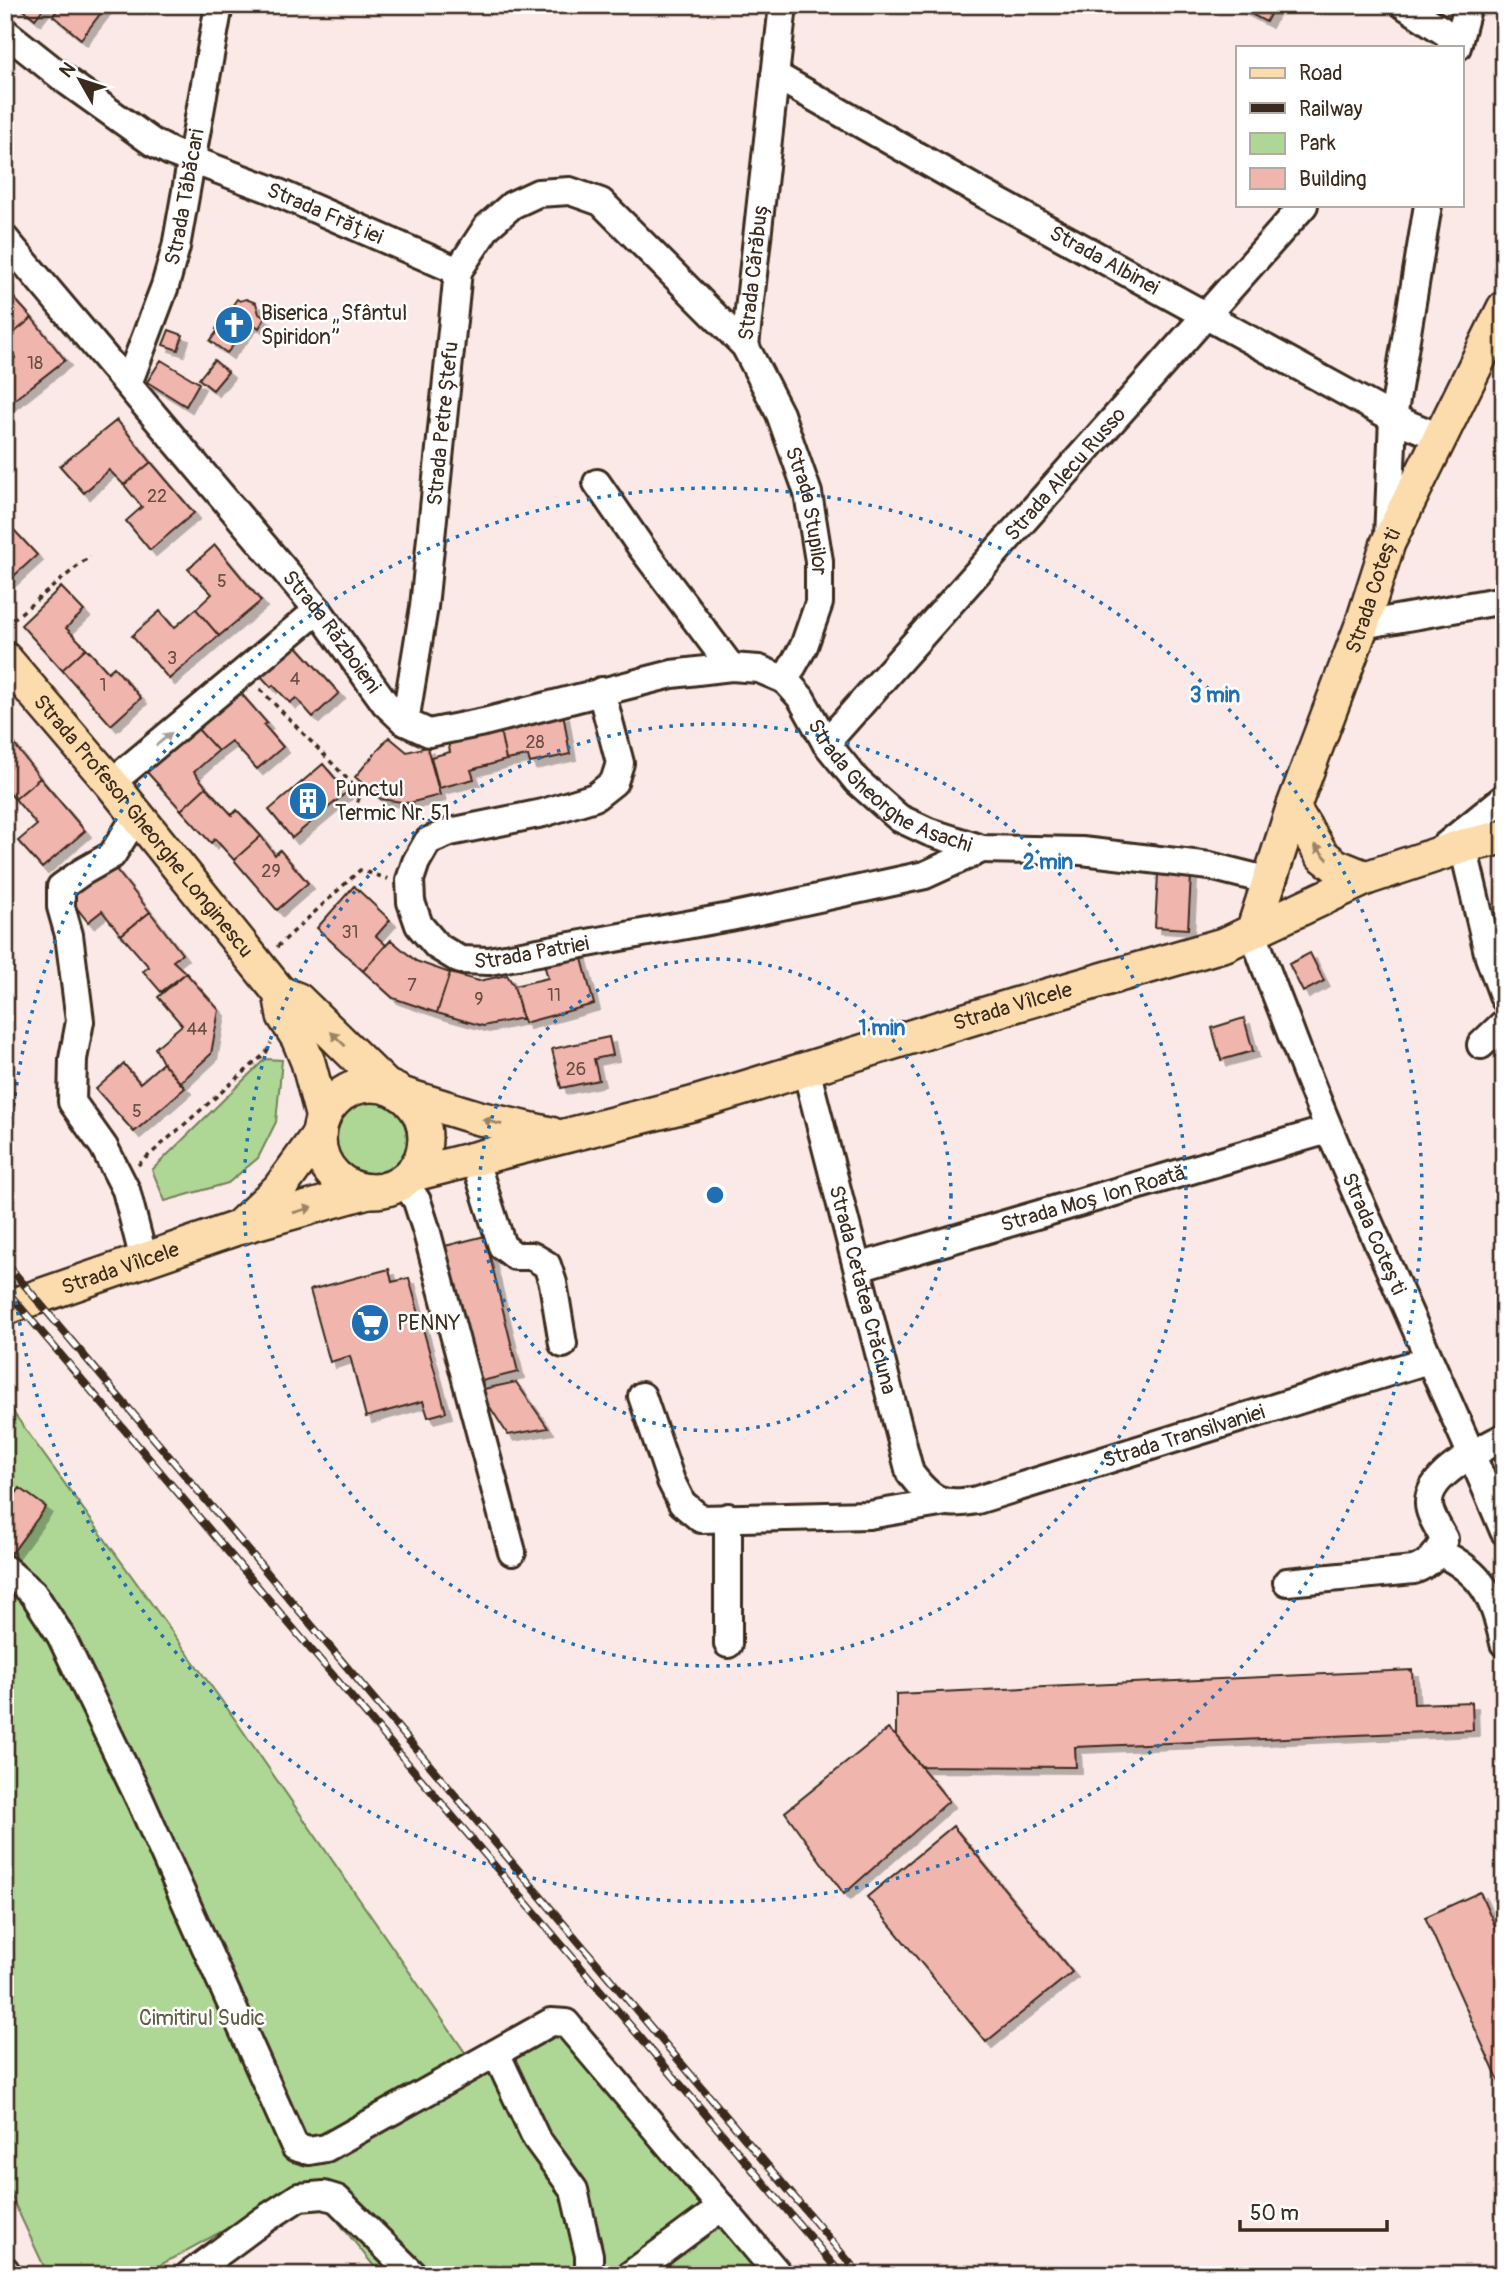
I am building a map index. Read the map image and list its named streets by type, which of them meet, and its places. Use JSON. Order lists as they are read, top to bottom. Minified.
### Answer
{"streets":{"main road":["Strada Cotești","Strada Profesor Gheorghe Longinescu","Strada Vîlcele"],"street":["Strada Tăbăcari","Strada Frăției","Strada Albinei","Strada Cărăbuș","Strada Petre Ștefu","Strada Alecu Russo","Strada Stupilor","Strada Războieni","Strada Gheorghe Asachi","Strada Patriei","Strada Moș Ion Roată","Strada Cetatea Crăciuna","Strada Transilvaniei"]},"crossings":[["Strada Tăbăcari","Strada Frăției"],["Strada Tăbăcari","Strada Războieni"],["Strada Frăției","Strada Petre Ștefu"],["Strada Albinei","Strada Cărăbuș"],["Strada Albinei","Strada Alecu Russo"],["Strada Albinei","Strada Cotești"],["Strada Cărăbuș","Strada Petre Ștefu"],["Strada Cărăbuș","Strada Stupilor"],["Strada Petre Ștefu","Strada Războieni"],["Strada Alecu Russo","Strada Gheorghe Asachi"],["Strada Stupilor","Strada Războieni"],["Strada Stupilor","Strada Gheorghe Asachi"],["Strada Cotești","Strada Gheorghe Asachi"],["Strada Cotești","Strada Vîlcele"],["Strada Cotești","Strada Moș Ion Roată"],["Strada Cotești","Strada Transilvaniei"],["Strada Războieni","Strada Gheorghe Asachi"],["Strada Războieni","Strada Patriei"],["Strada Gheorghe Asachi","Strada Patriei"],["Strada Profesor Gheorghe Longinescu","Strada Vîlcele"],["Strada Vîlcele","Strada Cetatea Crăciuna"],["Strada Moș Ion Roată","Strada Cetatea Crăciuna"],["Strada Cetatea Crăciuna","Strada Transilvaniei"]],"parks":["Cimitirul Sudic"],"places":{"church":["Biserica „Sfântul Spiridon”"],"building":["Punctul Termic Nr. 51"],"supermarket":["PENNY"]},"house_numbers":["18","22","5","3","4","1","28","29","31","7","11","9","44","26","5"],"legend":["Road","Railway","Park","Building"],"scale_bar":"50 m","north":"top left","rings":["3 min","2 min","1 min"]}
